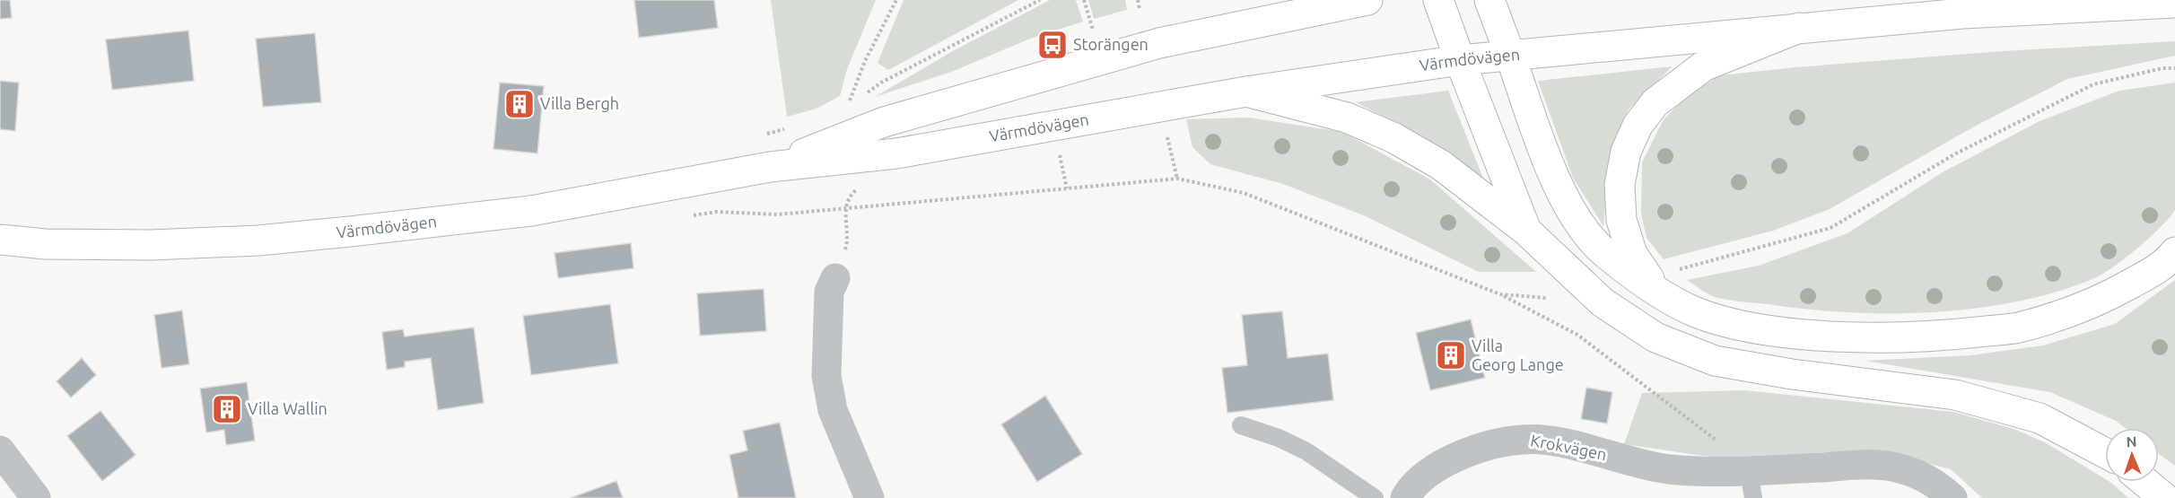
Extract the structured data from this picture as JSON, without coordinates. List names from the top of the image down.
{
  "streets": {
    "main road": ["Värmdövägen"],
    "street": ["Krokvägen"]
  },
  "places": {
    "bus stop": ["Storängen"],
    "building": ["Villa Bergh", "Villa Georg Lange", "Villa Wallin"]
  },
  "north": "top"
}
